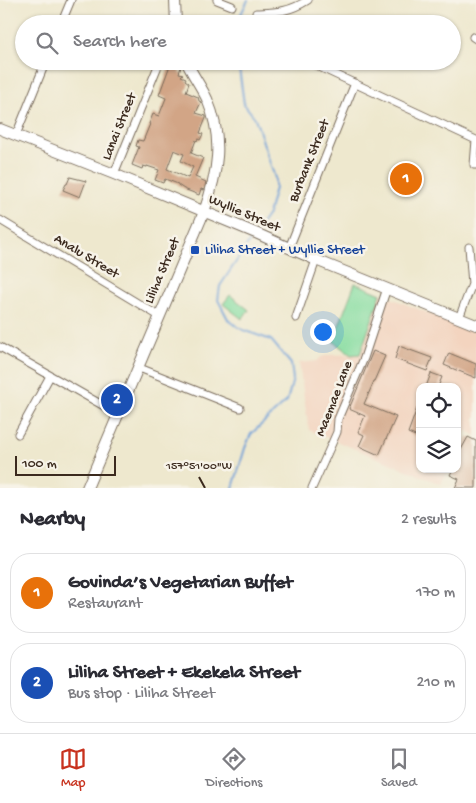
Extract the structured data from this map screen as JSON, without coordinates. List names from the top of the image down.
{
  "streets": {
    "street": [
      "Lanai Street",
      "Burbank Street",
      "Wyllie Street",
      "Analu Street",
      "Liliha Street",
      "Maemae Lane"
    ]
  },
  "crossings": [
    ["Lanai Street", "Wyllie Street"],
    ["Burbank Street", "Wyllie Street"],
    ["Wyllie Street", "Liliha Street"],
    ["Wyllie Street", "Maemae Lane"],
    ["Analu Street", "Liliha Street"]
  ],
  "places": {
    "transit": ["Liliha Street + Wyllie Street"]
  },
  "scale_bar": "100 m",
  "page": {
    "search": "Search here",
    "pins": ["1", "2"],
    "scale": "100 m",
    "heading": ["Nearby", "2 results"],
    "list": [
      {
        "mark": "1",
        "name": "Govinda’s Vegetarian Buffet",
        "note": "Restaurant",
        "value": "170 m"
      },
      {
        "mark": "2",
        "name": "Liliha Street + Ekekela Street",
        "note": "Bus stop · Liliha Street",
        "value": "210 m"
      }
    ],
    "nav": ["Map", "Directions", "Saved"]
  },
  "coordinates": ["157°51'00\"W"]
}
